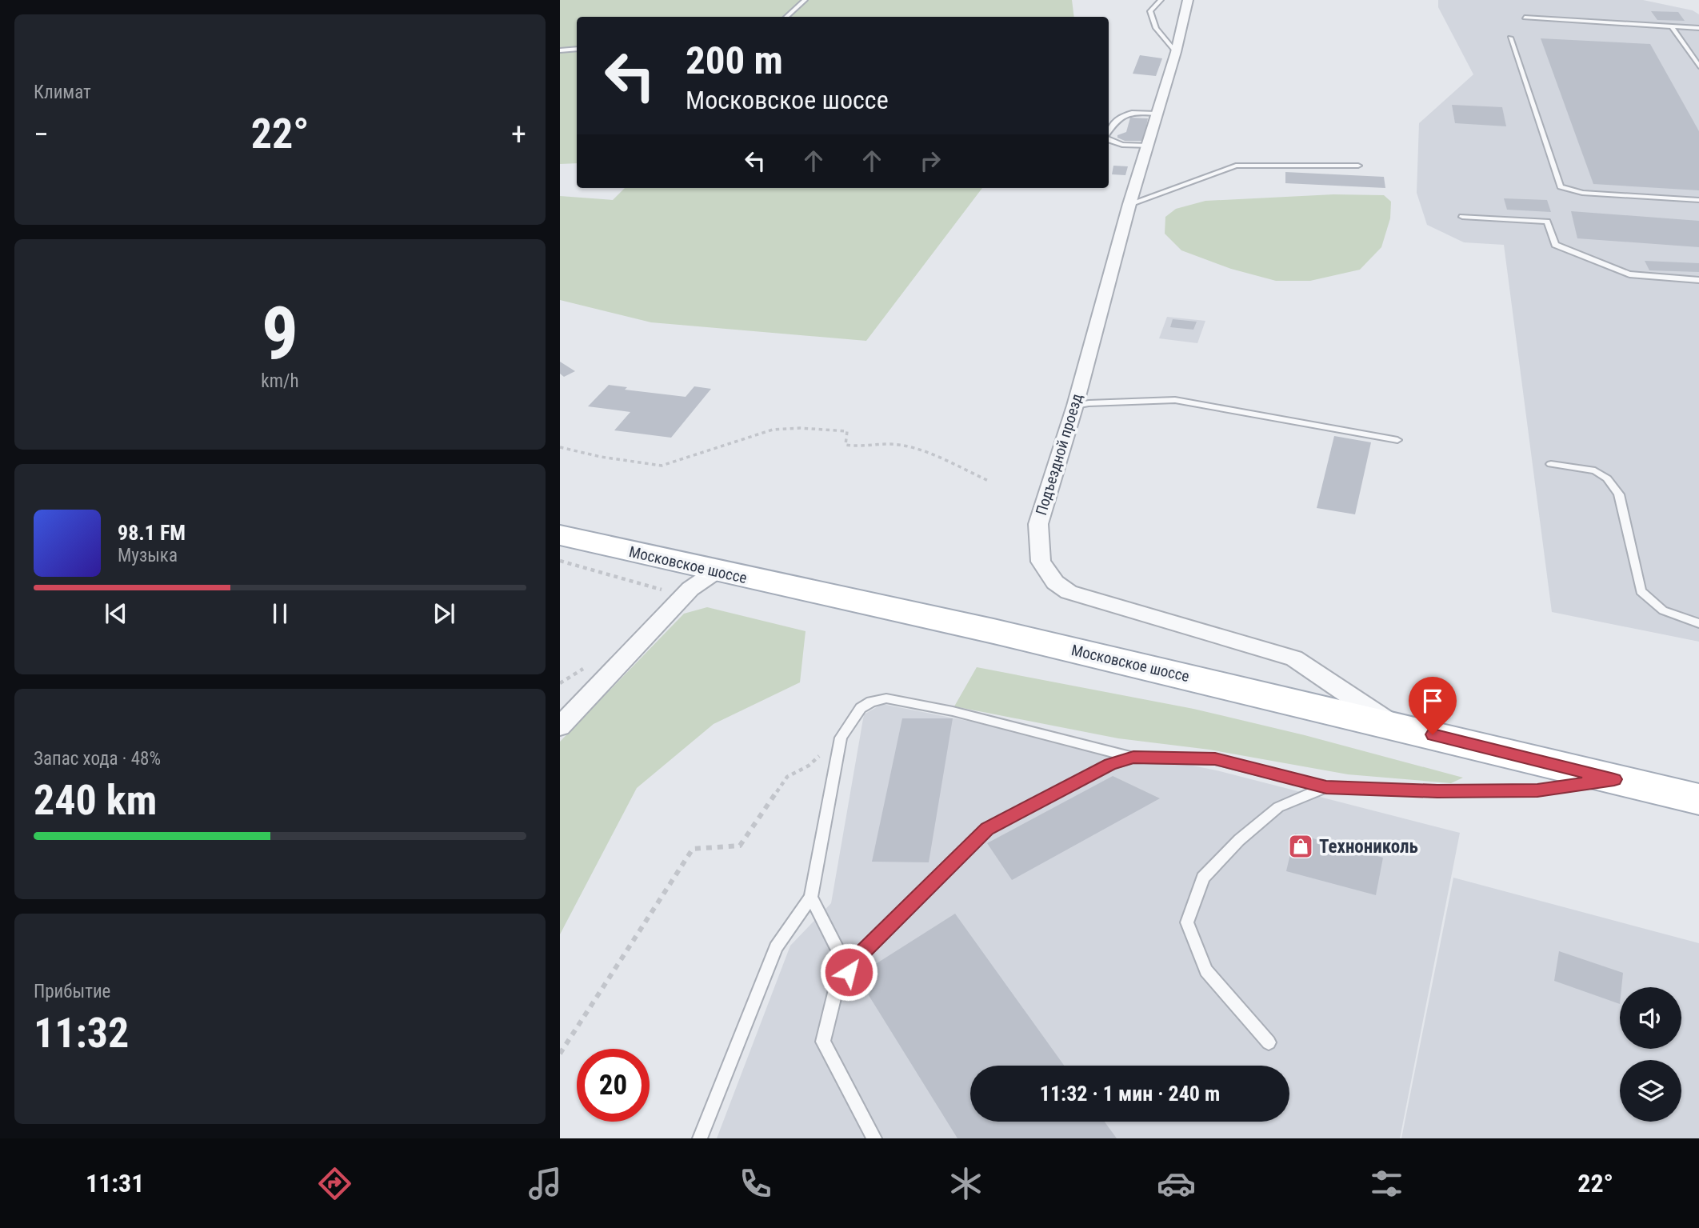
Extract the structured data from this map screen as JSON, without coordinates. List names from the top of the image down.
{
  "streets": {
    "main road": ["Московское шоссе"],
    "street": ["Подъездной проезд"]
  },
  "crossings": [
    ["Подъездной проезд", "Московское шоссе"]
  ],
  "places": {
    "shop": ["Технониколь"]
  },
  "page": {
    "tile": [
      "Климат",
      ["9", "km/h"],
      ["Запас хода · 48%", "240 km"],
      ["Прибытие", "11:32"]
    ],
    "turn": ["200 m", "Московское шоссе"],
    "heat": ["−", "22°", "+"],
    "song": ["98.1 FM", "Музыка"],
    "limit": "20",
    "trip": "11:32 · 1 мин · 240 m",
    "tabs": ["11:31", "22°"]
  }
}
